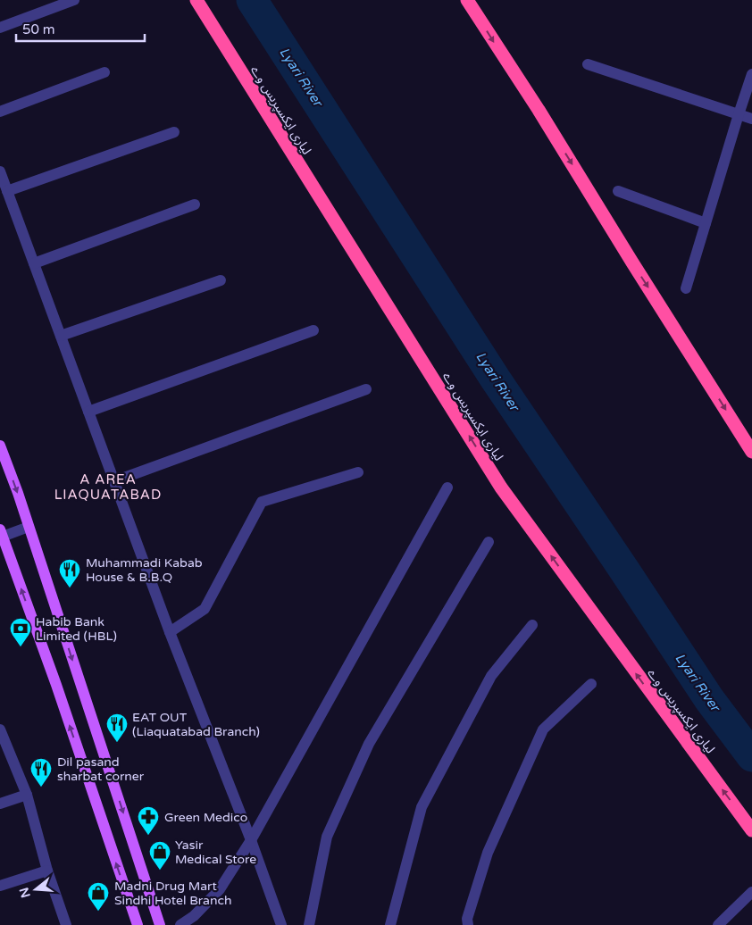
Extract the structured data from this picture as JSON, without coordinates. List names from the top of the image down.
{
  "streets": {
    "highway": ["لیاری ایکسپریس وے"]
  },
  "one_way": ["لیاری ایکسپریس وے"],
  "districts": ["A AREA LIAQUATABAD"],
  "water": ["Lyari River"],
  "places": {
    "restaurant": ["Muhammadi Kabab House & B.B.Q", "EAT OUT (Liaquatabad Branch)", "Dil pasand sharbat corner"],
    "bank": ["Habib Bank Limited (HBL)"],
    "pharmacy": ["Green Medico"],
    "shop": ["Yasir Medical Store", "Madni Drug Mart Sindhi Hotel Branch"]
  },
  "scale_bar": "50 m",
  "north": "left"
}
